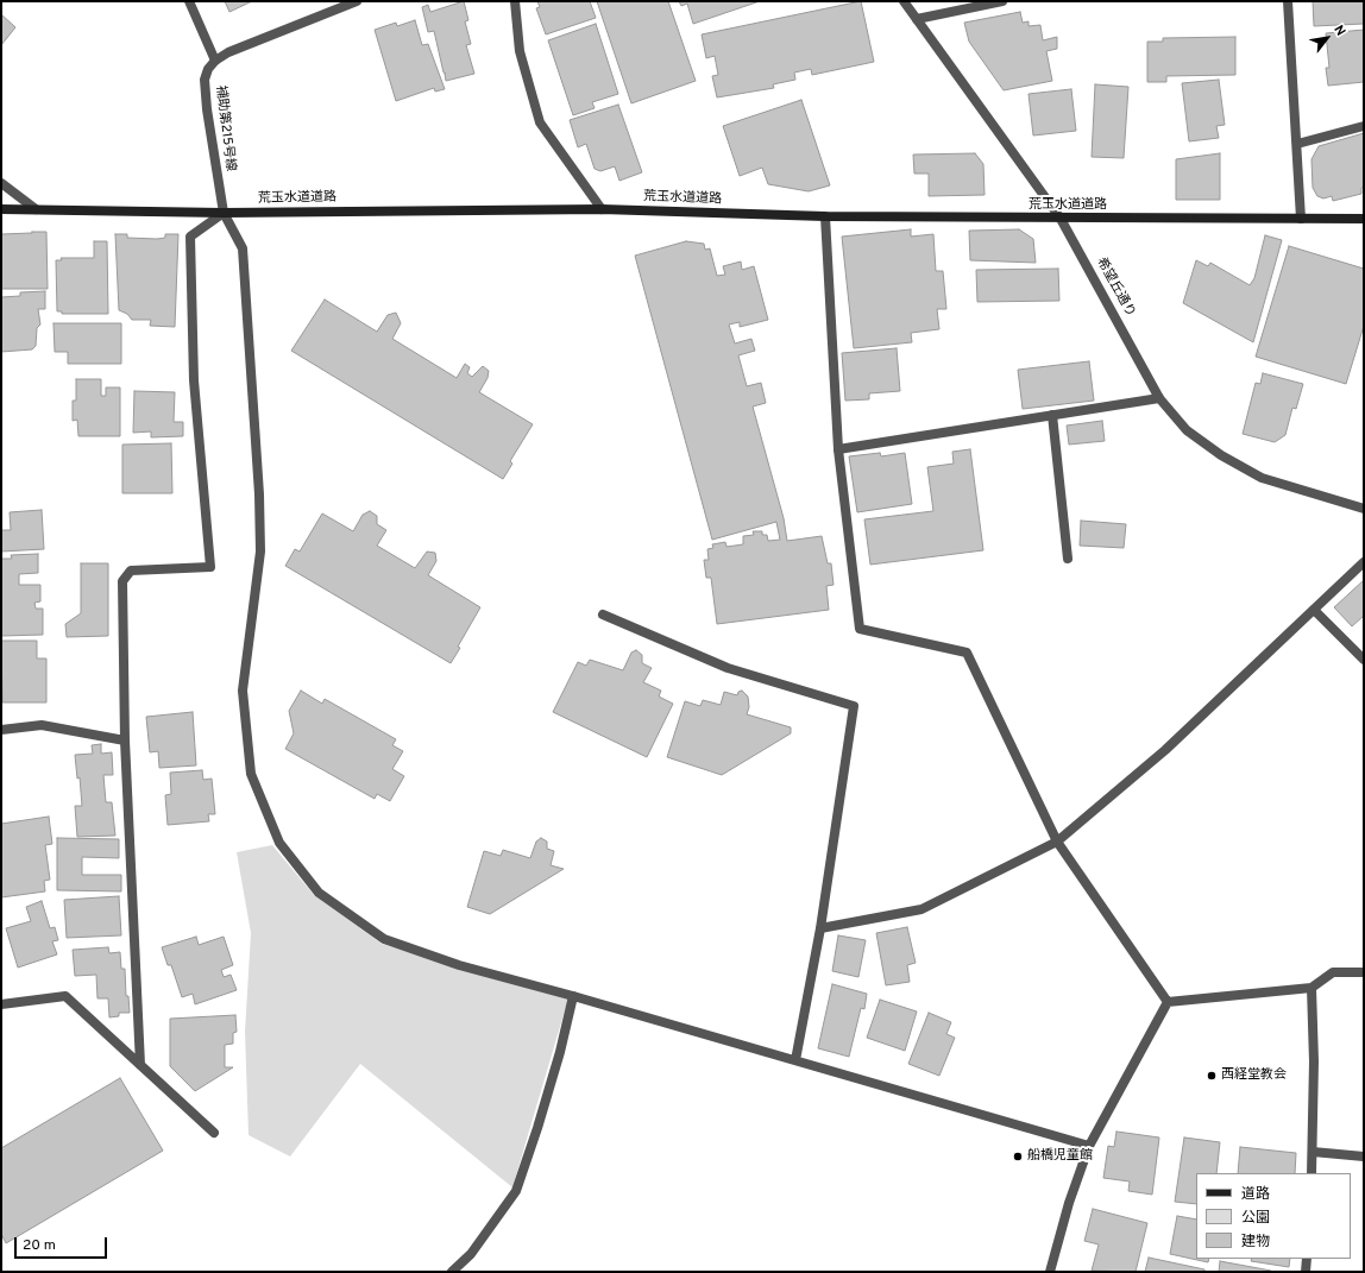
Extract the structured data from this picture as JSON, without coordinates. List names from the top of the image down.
{
  "streets": {
    "main road": ["荒玉水道道路"],
    "street": ["補助第215号線", "希望丘通り"]
  },
  "crossings": [
    ["補助第215号線", "荒玉水道道路"],
    ["荒玉水道道路", "希望丘通り"]
  ],
  "places": ["西経堂教会", "船橋児童館"],
  "legend": ["道路", "公園", "建物"],
  "scale_bar": "20 m",
  "north": "top right"
}
